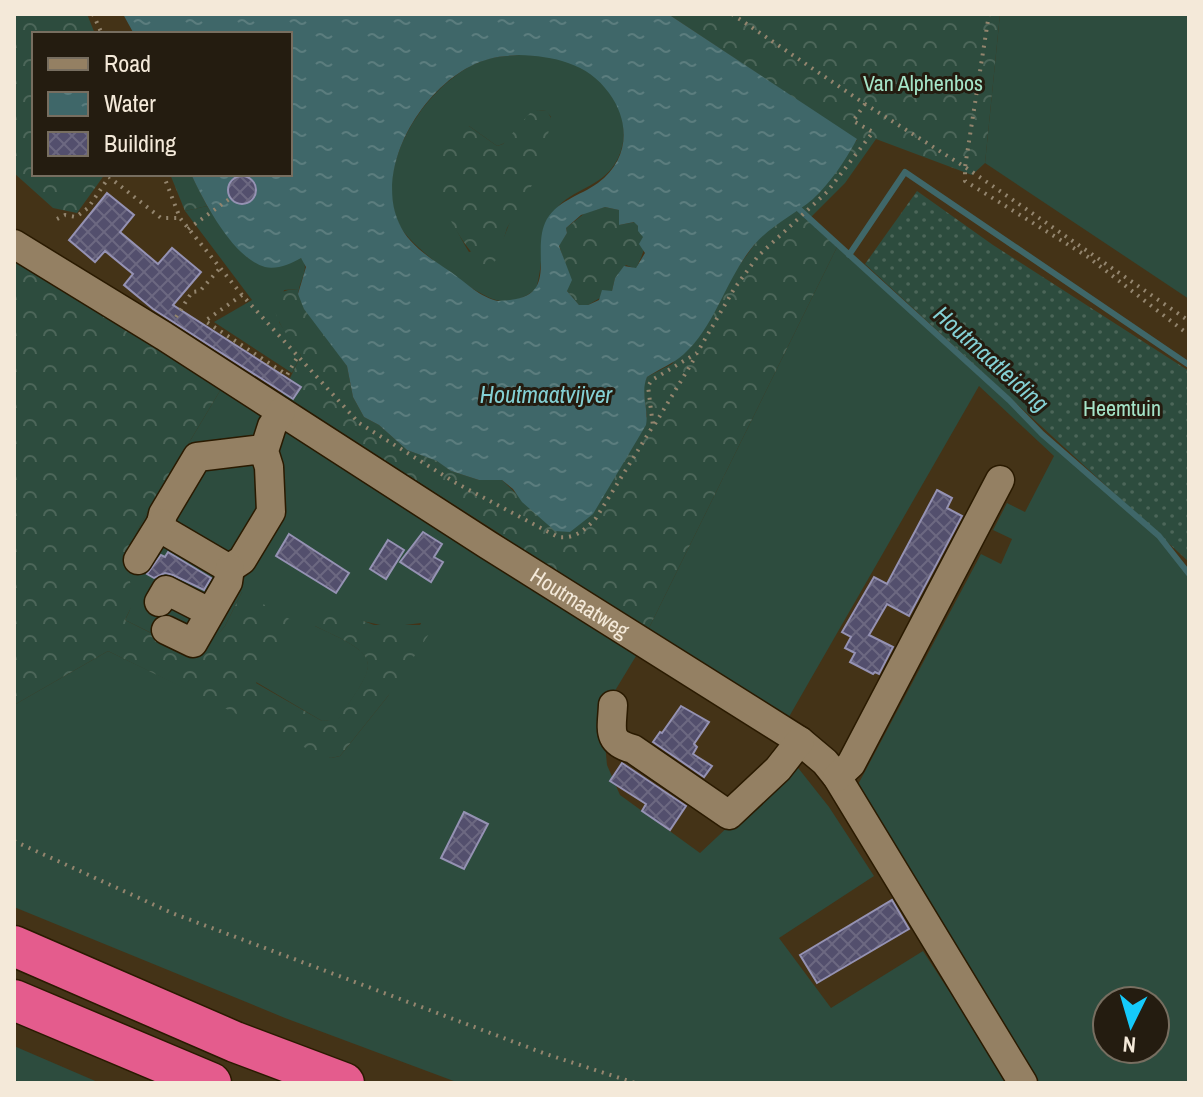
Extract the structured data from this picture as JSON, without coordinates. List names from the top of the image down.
{
  "streets": {
    "street": ["Houtmaatweg"]
  },
  "water": ["Houtmaatleiding", "Houtmaatvijver"],
  "parks": ["Van Alphenbos", "Heemtuin"],
  "legend": ["Road", "Water", "Building"],
  "north": "bottom"
}
